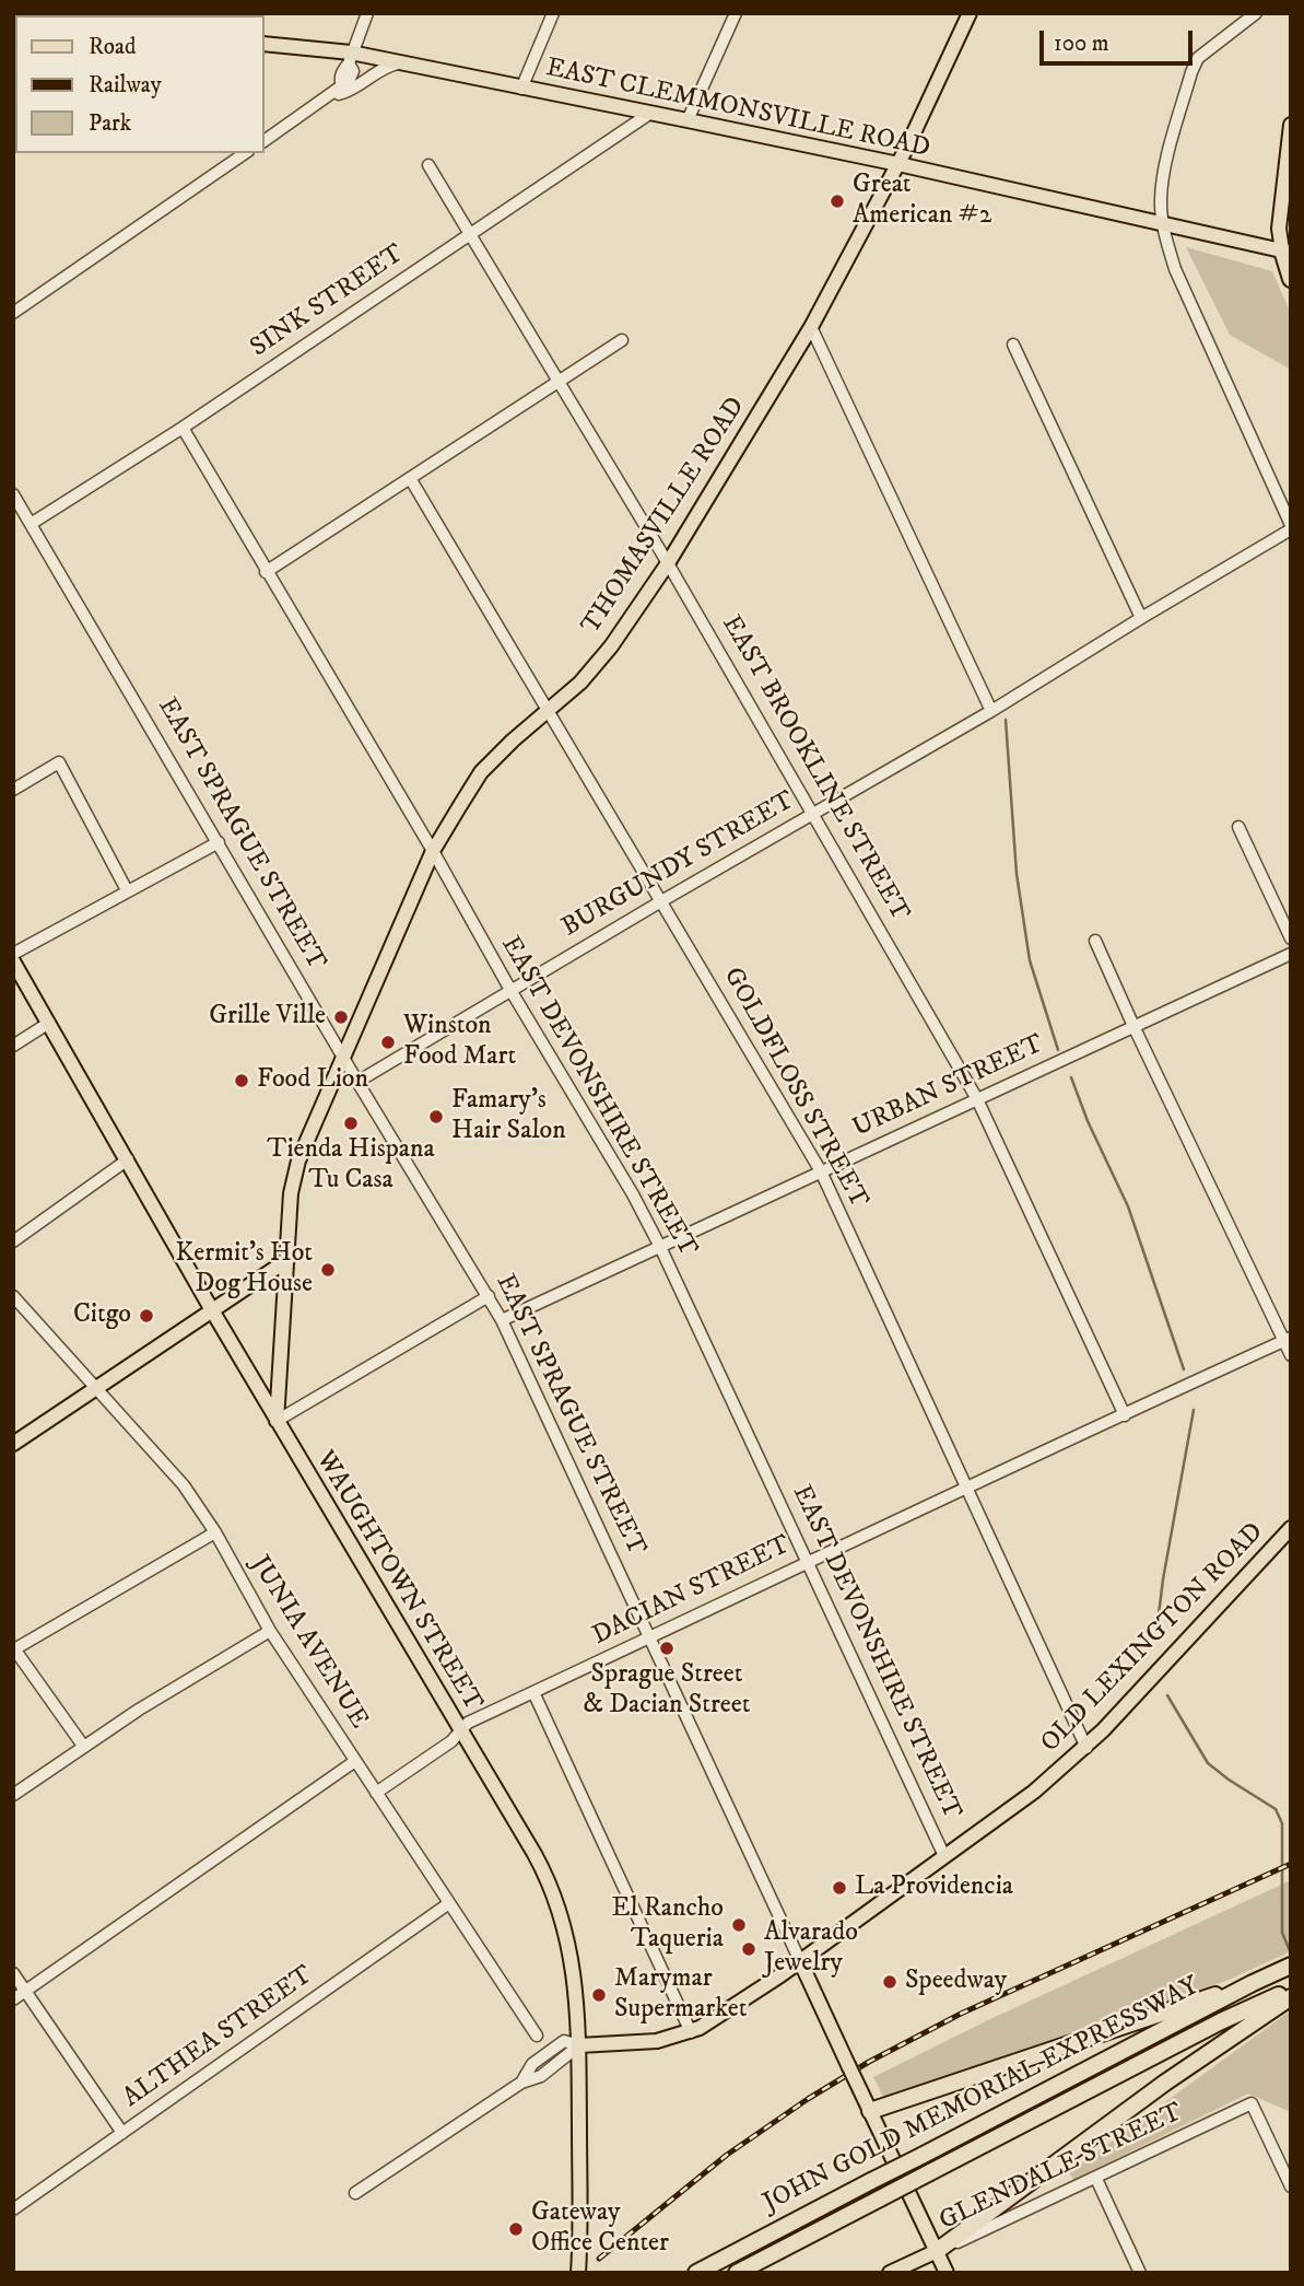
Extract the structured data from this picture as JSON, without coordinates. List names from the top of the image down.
{
  "streets": {
    "highway": ["JOHN GOLD MEMORIAL EXPRESSWAY"],
    "main road": [
      "EAST CLEMMONSVILLE ROAD",
      "THOMASVILLE ROAD",
      "EAST SPRAGUE STREET",
      "WAUGHTOWN STREET",
      "OLD LEXINGTON ROAD",
      "GLENDALE STREET"
    ],
    "street": [
      "SINK STREET",
      "EAST BROOKLINE STREET",
      "BURGUNDY STREET",
      "URBAN STREET",
      "GOLDFLOSS STREET",
      "EAST DEVONSHIRE STREET",
      "DACIAN STREET",
      "JUNIA AVENUE",
      "ALTHEA STREET"
    ]
  },
  "crossings": [
    ["EAST CLEMMONSVILLE ROAD", "SINK STREET"],
    ["EAST CLEMMONSVILLE ROAD", "THOMASVILLE ROAD"],
    ["SINK STREET", "EAST BROOKLINE STREET"],
    ["SINK STREET", "EAST SPRAGUE STREET"],
    ["SINK STREET", "EAST DEVONSHIRE STREET"],
    ["THOMASVILLE ROAD", "EAST BROOKLINE STREET"],
    ["THOMASVILLE ROAD", "EAST SPRAGUE STREET"],
    ["THOMASVILLE ROAD", "GOLDFLOSS STREET"],
    ["THOMASVILLE ROAD", "EAST DEVONSHIRE STREET"],
    ["THOMASVILLE ROAD", "WAUGHTOWN STREET"],
    ["EAST BROOKLINE STREET", "BURGUNDY STREET"],
    ["EAST BROOKLINE STREET", "URBAN STREET"],
    ["EAST BROOKLINE STREET", "DACIAN STREET"],
    ["EAST SPRAGUE STREET", "BURGUNDY STREET"],
    ["EAST SPRAGUE STREET", "URBAN STREET"],
    ["EAST SPRAGUE STREET", "DACIAN STREET"],
    ["EAST SPRAGUE STREET", "OLD LEXINGTON ROAD"],
    ["EAST SPRAGUE STREET", "GLENDALE STREET"],
    ["BURGUNDY STREET", "GOLDFLOSS STREET"],
    ["BURGUNDY STREET", "EAST DEVONSHIRE STREET"],
    ["URBAN STREET", "GOLDFLOSS STREET"],
    ["URBAN STREET", "EAST DEVONSHIRE STREET"],
    ["GOLDFLOSS STREET", "DACIAN STREET"],
    ["GOLDFLOSS STREET", "OLD LEXINGTON ROAD"],
    ["EAST DEVONSHIRE STREET", "DACIAN STREET"],
    ["EAST DEVONSHIRE STREET", "OLD LEXINGTON ROAD"],
    ["WAUGHTOWN STREET", "DACIAN STREET"],
    ["WAUGHTOWN STREET", "OLD LEXINGTON ROAD"],
    ["DACIAN STREET", "JUNIA AVENUE"],
    ["JUNIA AVENUE", "ALTHEA STREET"]
  ],
  "places": [
    "Great American #2",
    "Grille Ville",
    "Winston Food Mart",
    "Food Lion",
    "Famary's Hair Salon",
    "Tienda Hispana Tu Casa",
    "Kermit's Hot Dog House",
    "Citgo",
    "Sprague Street & Dacian Street",
    "La Providencia",
    "El Rancho Taqueria",
    "Alvarado Jewelry",
    "Speedway",
    "Marymar Supermarket",
    "Gateway Office Center"
  ],
  "legend": ["Road", "Railway", "Park"],
  "scale_bar": "100 m"
}
